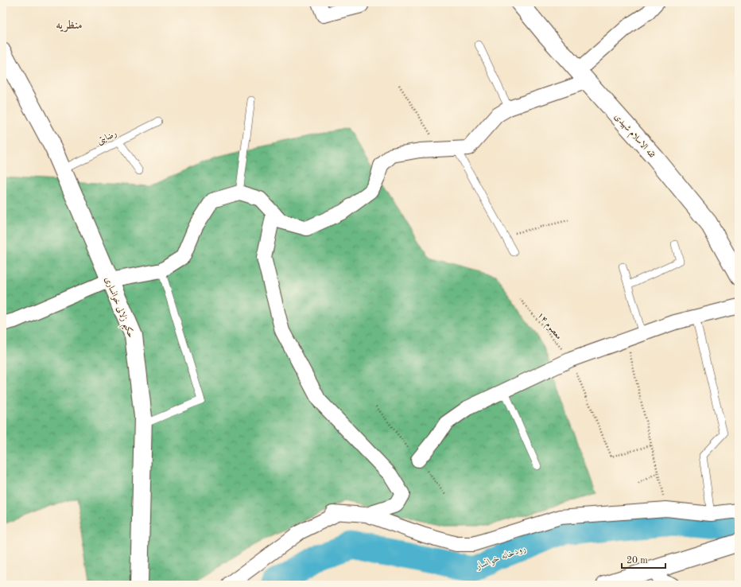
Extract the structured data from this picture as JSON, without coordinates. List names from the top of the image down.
{
  "streets": {
    "street": ["ثقه الاسلام شهیدی", "حکیم زلالی خوانساری"],
    "lane": ["رضایتی"],
    "path": ["۱۴ معصوم"]
  },
  "crossings": [
    ["رضایتی", "حکیم زلالی خوانساری"]
  ],
  "districts": ["منظریه"],
  "water": ["رودخانه خوانسار"],
  "scale_bar": "20 m"
}
